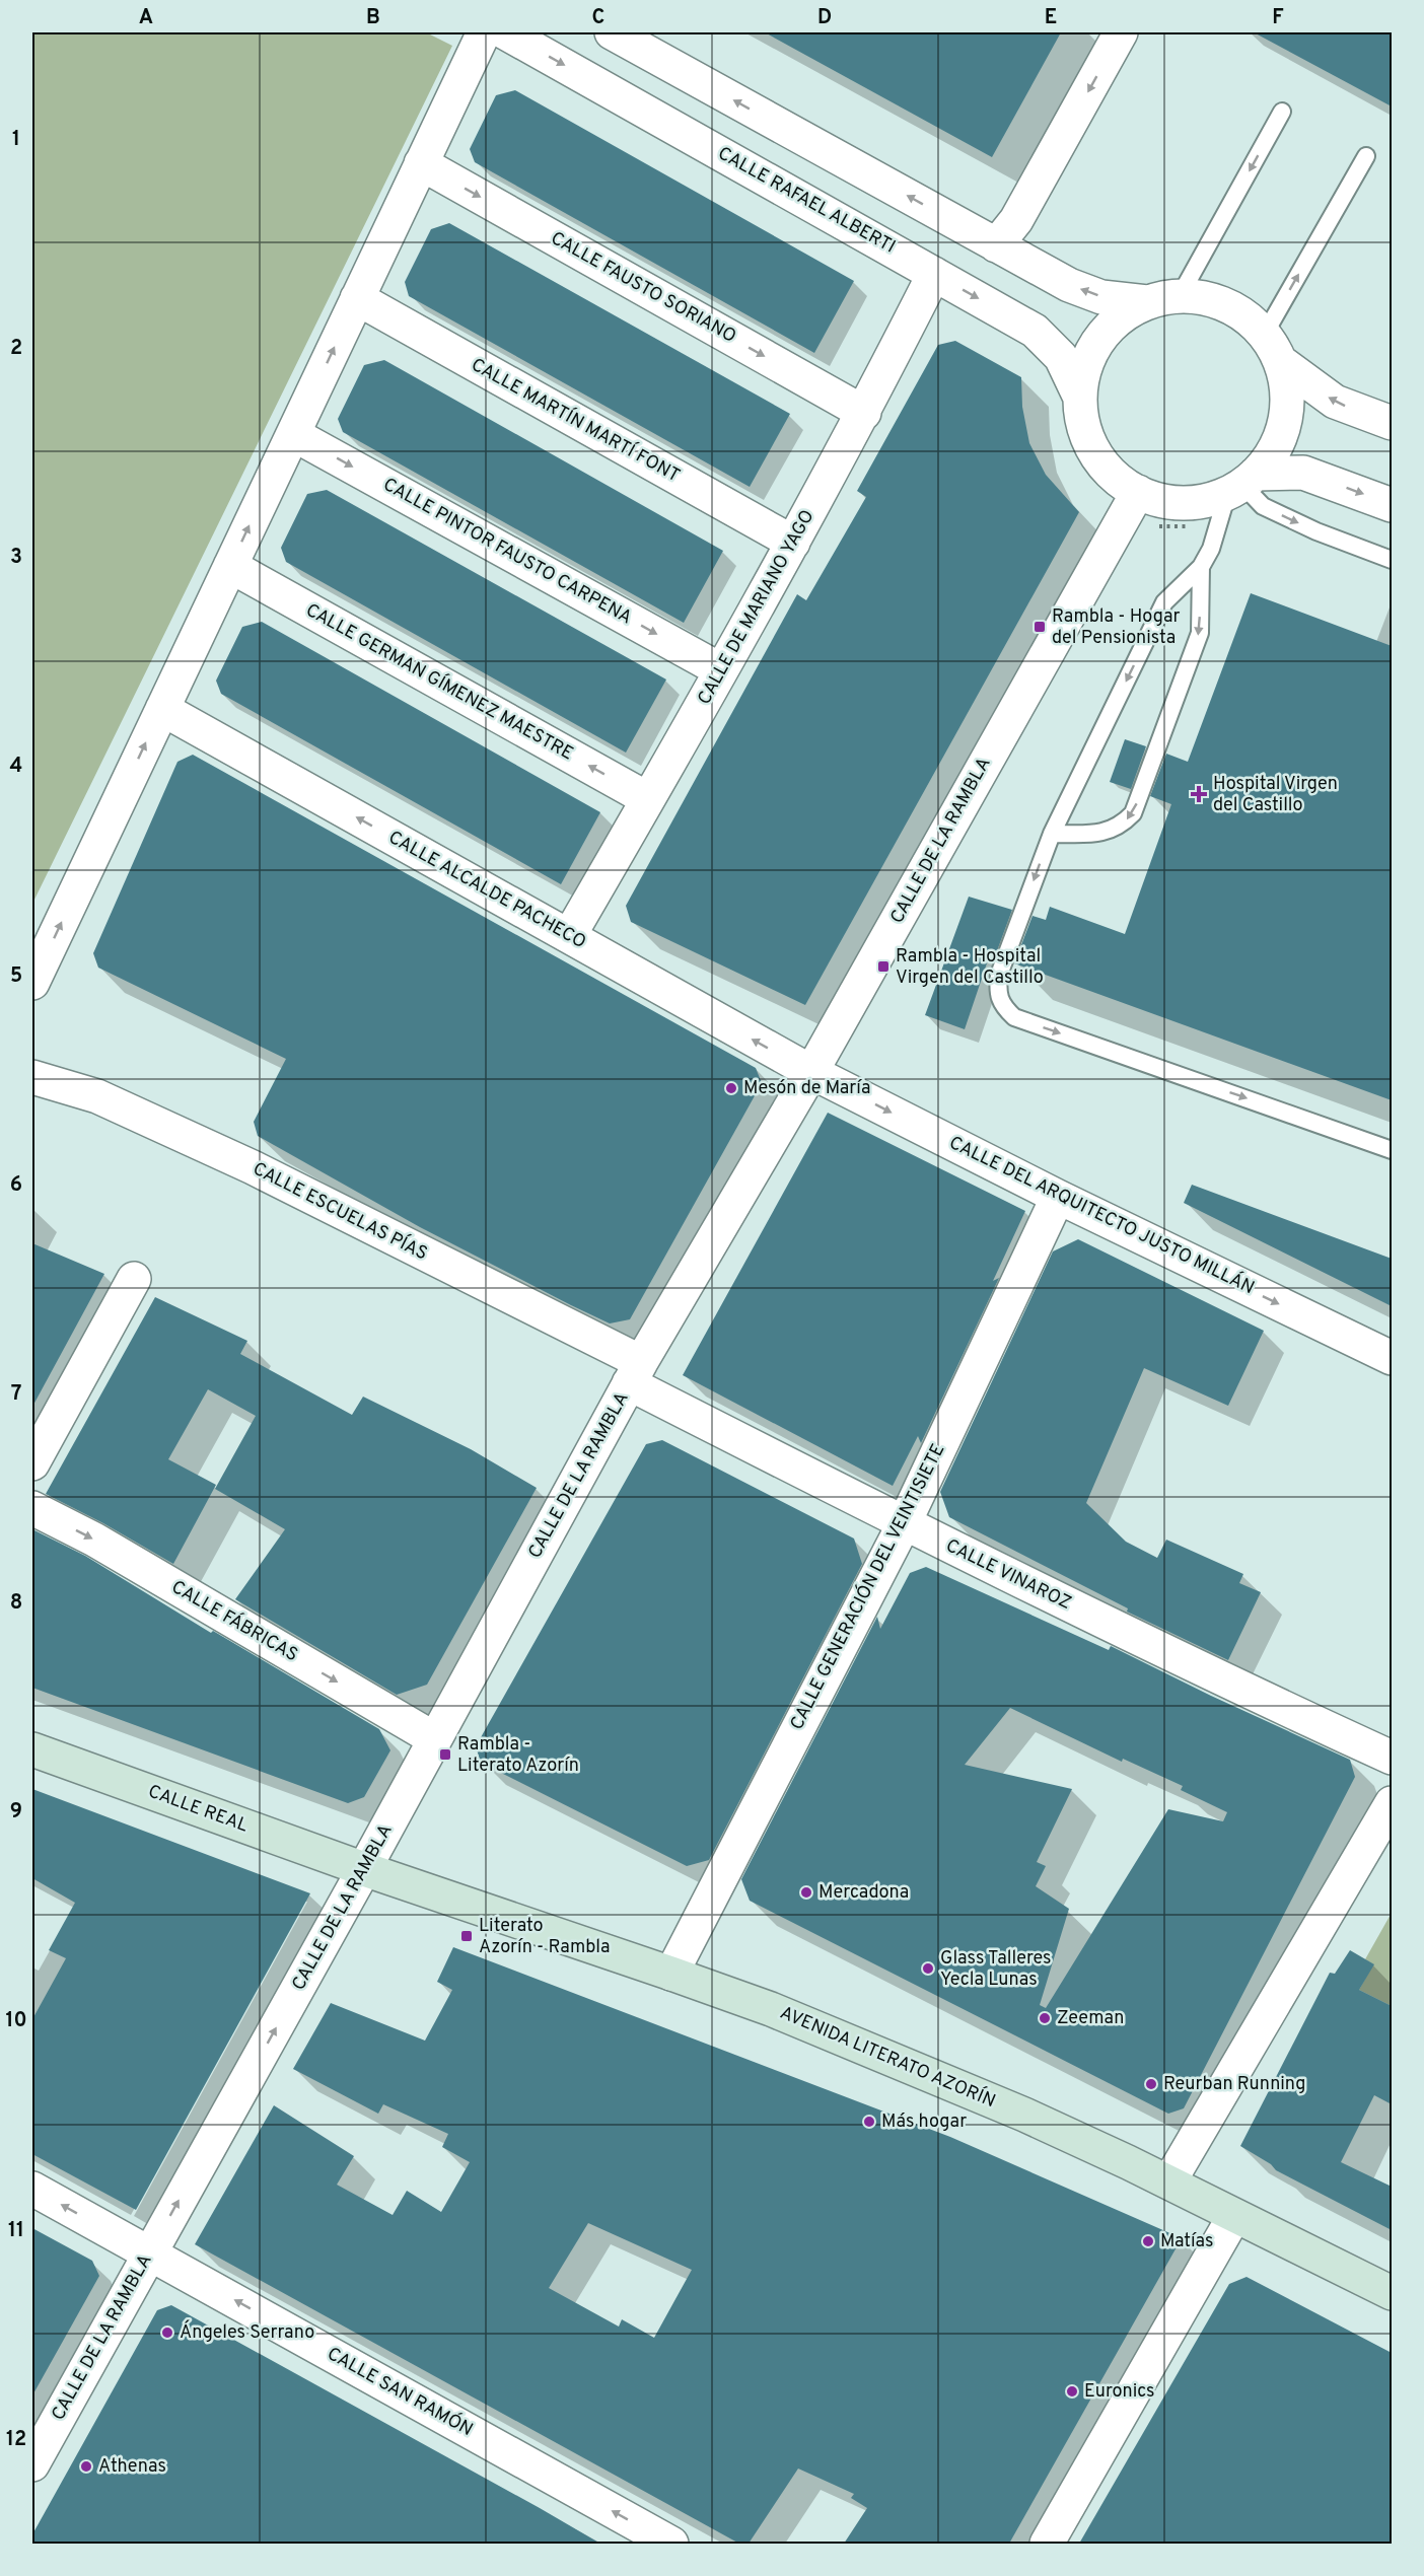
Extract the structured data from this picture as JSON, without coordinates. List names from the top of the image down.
{
  "streets": {
    "main road": ["CALLE REAL", "AVENIDA LITERATO AZORÍN"],
    "street": [
      "CALLE RAFAEL ALBERTI",
      "CALLE FAUSTO SORIANO",
      "CALLE MARTÍN MARTÍ FONT",
      "CALLE PINTOR FAUSTO CARPENA",
      "CALLE DE MARIANO YAGO",
      "CALLE GERMAN GÍMENEZ MAESTRE",
      "CALLE DE LA RAMBLA",
      "CALLE ALCALDE PACHECO",
      "CALLE ESCUELAS PÍAS",
      "CALLE DEL ARQUITECTO JUSTO MILLÁN",
      "CALLE VINAROZ",
      "CALLE GENERACIÓN DEL VEINTISIETE",
      "CALLE FÁBRICAS",
      "CALLE SAN RAMÓN"
    ]
  },
  "crossings": [
    ["CALLE RAFAEL ALBERTI", "CALLE DE MARIANO YAGO"],
    ["CALLE RAFAEL ALBERTI", "CALLE DE LA RAMBLA"],
    ["CALLE FAUSTO SORIANO", "CALLE DE MARIANO YAGO"],
    ["CALLE MARTÍN MARTÍ FONT", "CALLE DE MARIANO YAGO"],
    ["CALLE PINTOR FAUSTO CARPENA", "CALLE DE MARIANO YAGO"],
    ["CALLE DE MARIANO YAGO", "CALLE GERMAN GÍMENEZ MAESTRE"],
    ["CALLE DE MARIANO YAGO", "CALLE ALCALDE PACHECO"],
    ["CALLE DE LA RAMBLA", "CALLE ALCALDE PACHECO"],
    ["CALLE DE LA RAMBLA", "CALLE ESCUELAS PÍAS"],
    ["CALLE DE LA RAMBLA", "CALLE DEL ARQUITECTO JUSTO MILLÁN"],
    ["CALLE DE LA RAMBLA", "CALLE VINAROZ"],
    ["CALLE DE LA RAMBLA", "CALLE FÁBRICAS"],
    ["CALLE DE LA RAMBLA", "CALLE REAL"],
    ["CALLE DE LA RAMBLA", "AVENIDA LITERATO AZORÍN"],
    ["CALLE DE LA RAMBLA", "CALLE SAN RAMÓN"],
    ["CALLE ALCALDE PACHECO", "CALLE DEL ARQUITECTO JUSTO MILLÁN"],
    ["CALLE ESCUELAS PÍAS", "CALLE VINAROZ"],
    ["CALLE DEL ARQUITECTO JUSTO MILLÁN", "CALLE GENERACIÓN DEL VEINTISIETE"],
    ["CALLE VINAROZ", "CALLE GENERACIÓN DEL VEINTISIETE"],
    ["CALLE GENERACIÓN DEL VEINTISIETE", "AVENIDA LITERATO AZORÍN"],
    ["CALLE REAL", "AVENIDA LITERATO AZORÍN"]
  ],
  "one_way": [
    "CALLE PINTOR FAUSTO CARPENA",
    "CALLE GERMAN GÍMENEZ MAESTRE",
    "CALLE ALCALDE PACHECO",
    "CALLE DEL ARQUITECTO JUSTO MILLÁN",
    "CALLE FÁBRICAS",
    "CALLE SAN RAMÓN"
  ],
  "places": {
    "transit": [
      "Rambla - Hogar del Pensionista",
      "Rambla - Hospital Virgen del Castillo",
      "Rambla - Literato Azorín",
      "Literato Azorín - Rambla"
    ],
    "health": ["Hospital Virgen del Castillo"],
    "other": [
      "Mesón de María",
      "Mercadona",
      "Glass Talleres Yecla Lunas",
      "Zeeman",
      "Reurban Running",
      "Más hogar",
      "Matías",
      "Ángeles Serrano",
      "Euronics",
      "Athenas"
    ]
  },
  "grid": {
    "columns": [
      "A",
      "B",
      "C",
      "D",
      "E",
      "F"
    ],
    "rows": [
      "1",
      "2",
      "3",
      "4",
      "5",
      "6",
      "7",
      "8",
      "9",
      "10",
      "11",
      "12"
    ]
  }
}
